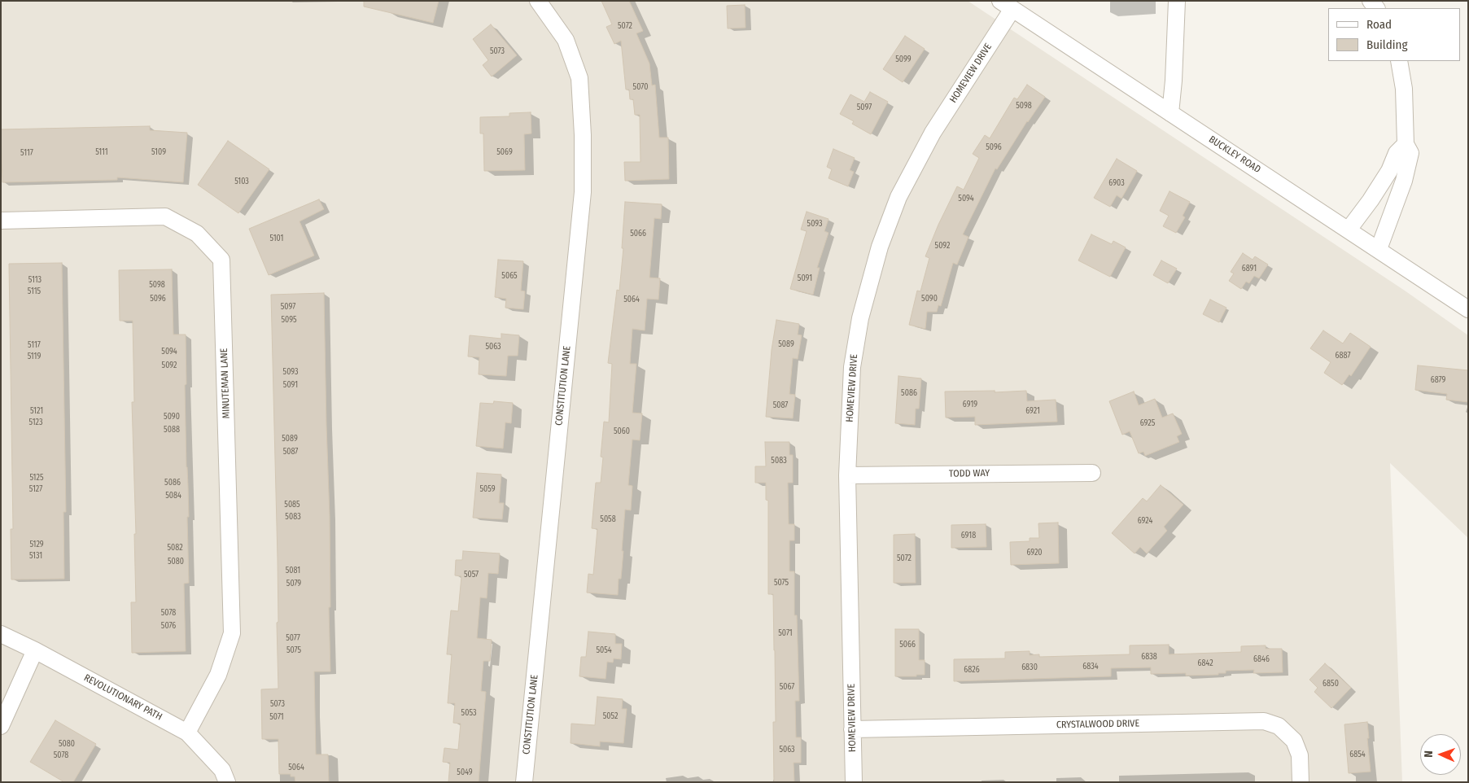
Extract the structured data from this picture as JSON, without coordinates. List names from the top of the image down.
{
  "streets": {
    "street": [
      "HOMEVIEW DRIVE",
      "BUCKLEY ROAD",
      "MINUTEMAN LANE",
      "CONSTITUTION LANE",
      "TODD WAY",
      "REVOLUTIONARY PATH",
      "CRYSTALWOOD DRIVE"
    ]
  },
  "crossings": [
    ["HOMEVIEW DRIVE", "BUCKLEY ROAD"],
    ["HOMEVIEW DRIVE", "TODD WAY"],
    ["HOMEVIEW DRIVE", "CRYSTALWOOD DRIVE"],
    ["MINUTEMAN LANE", "REVOLUTIONARY PATH"]
  ],
  "house_numbers": [
    "5072",
    "5073",
    "5099",
    "5070",
    "5098",
    "5097",
    "5096",
    "5111",
    "5109",
    "5069",
    "5117",
    "5103",
    "6903",
    "5094",
    "5093",
    "5066",
    "5101",
    "5092",
    "6891",
    "5065",
    "5091",
    "5113",
    "5098",
    "5115",
    "5096",
    "5090",
    "5064",
    "5097",
    "5095",
    "5089",
    "5117",
    "5063",
    "5094",
    "6887",
    "5119",
    "5092",
    "5093",
    "6879",
    "5091",
    "5086",
    "6919",
    "5087",
    "5121",
    "6921",
    "5090",
    "5123",
    "6925",
    "5088",
    "5060",
    "5089",
    "5087",
    "5083",
    "5125",
    "5086",
    "5127",
    "5059",
    "5084",
    "5085",
    "5083",
    "5058",
    "6924",
    "6918",
    "5129",
    "5082",
    "6920",
    "5131",
    "5072",
    "5080",
    "5081",
    "5057",
    "5075",
    "5079",
    "5078",
    "5076",
    "5071",
    "5077",
    "5066",
    "5075",
    "5054",
    "6838",
    "6846",
    "6842",
    "6834",
    "6830",
    "6826",
    "6850",
    "5067",
    "5073",
    "5053",
    "5052",
    "5071",
    "5080",
    "5063",
    "6854",
    "5078",
    "5064",
    "5049"
  ],
  "legend": ["Road", "Building"],
  "north": "left"
}
